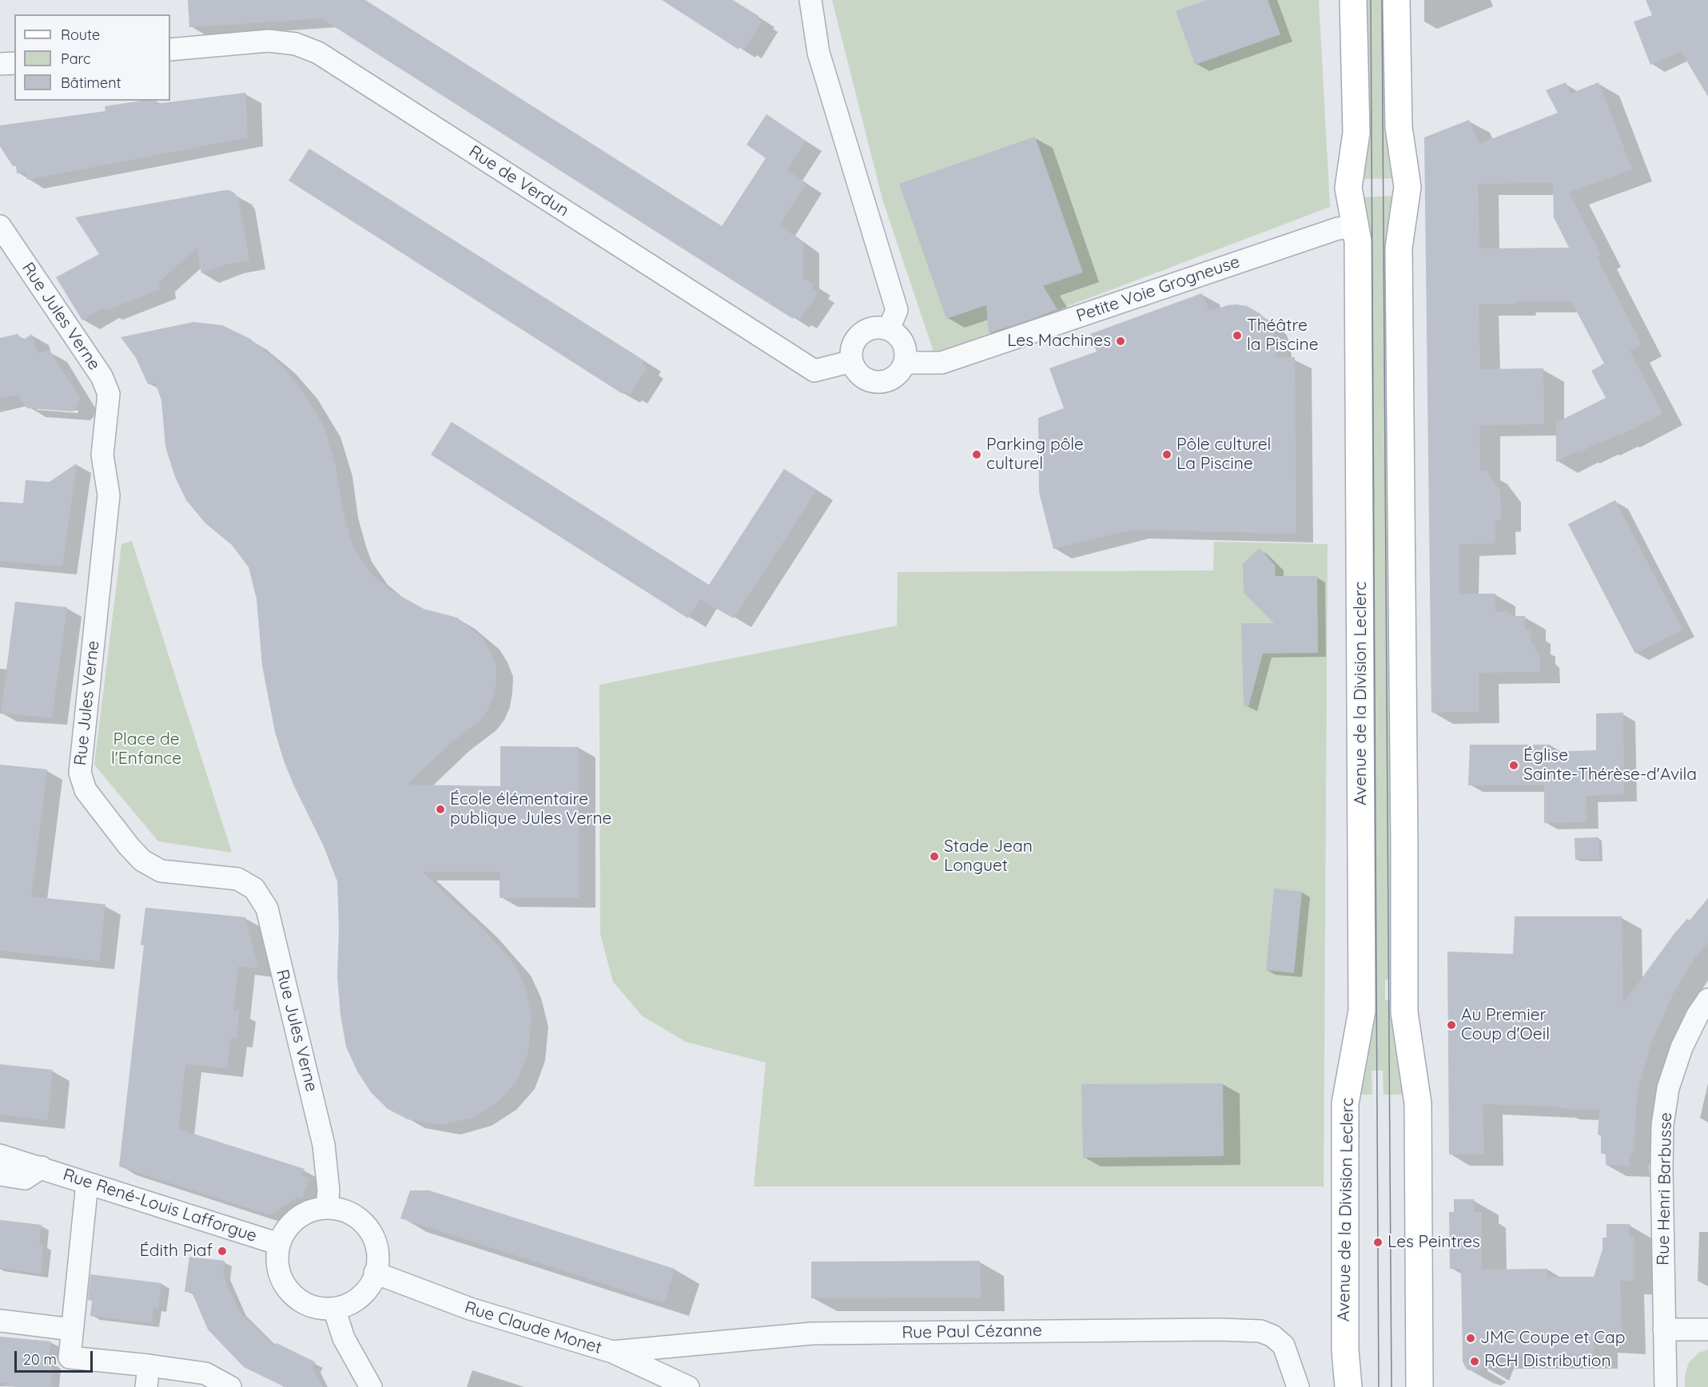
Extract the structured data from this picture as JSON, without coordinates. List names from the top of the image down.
{
  "streets": {
    "main road": ["Avenue de la Division Leclerc"],
    "street": [
      "Rue de Verdun",
      "Petite Voie Grogneuse",
      "Rue Jules Verne",
      "Rue Henri Barbusse",
      "Rue René-Louis Lafforgue",
      "Rue Claude Monet",
      "Rue Paul Cézanne"
    ]
  },
  "crossings": [
    ["Rue de Verdun", "Petite Voie Grogneuse"],
    ["Petite Voie Grogneuse", "Avenue de la Division Leclerc"],
    ["Rue Jules Verne", "Rue René-Louis Lafforgue"],
    ["Rue Jules Verne", "Rue Claude Monet"],
    ["Rue René-Louis Lafforgue", "Rue Claude Monet"],
    ["Rue Claude Monet", "Rue Paul Cézanne"]
  ],
  "parks": ["Place de l'Enfance"],
  "places": [
    "Théâtre la Piscine",
    "Les Machines",
    "Parking pôle culturel",
    "Pôle culturel La Piscine",
    "Église Sainte-Thérèse-d'Avila",
    "École élémentaire publique Jules Verne",
    "Stade Jean Longuet",
    "Au Premier Coup d'Oeil",
    "Les Peintres",
    "Édith Piaf",
    "JMC Coupe et Cap",
    "RCH Distribution"
  ],
  "legend": ["Route", "Parc", "Bâtiment"],
  "scale_bar": "20 m"
}
